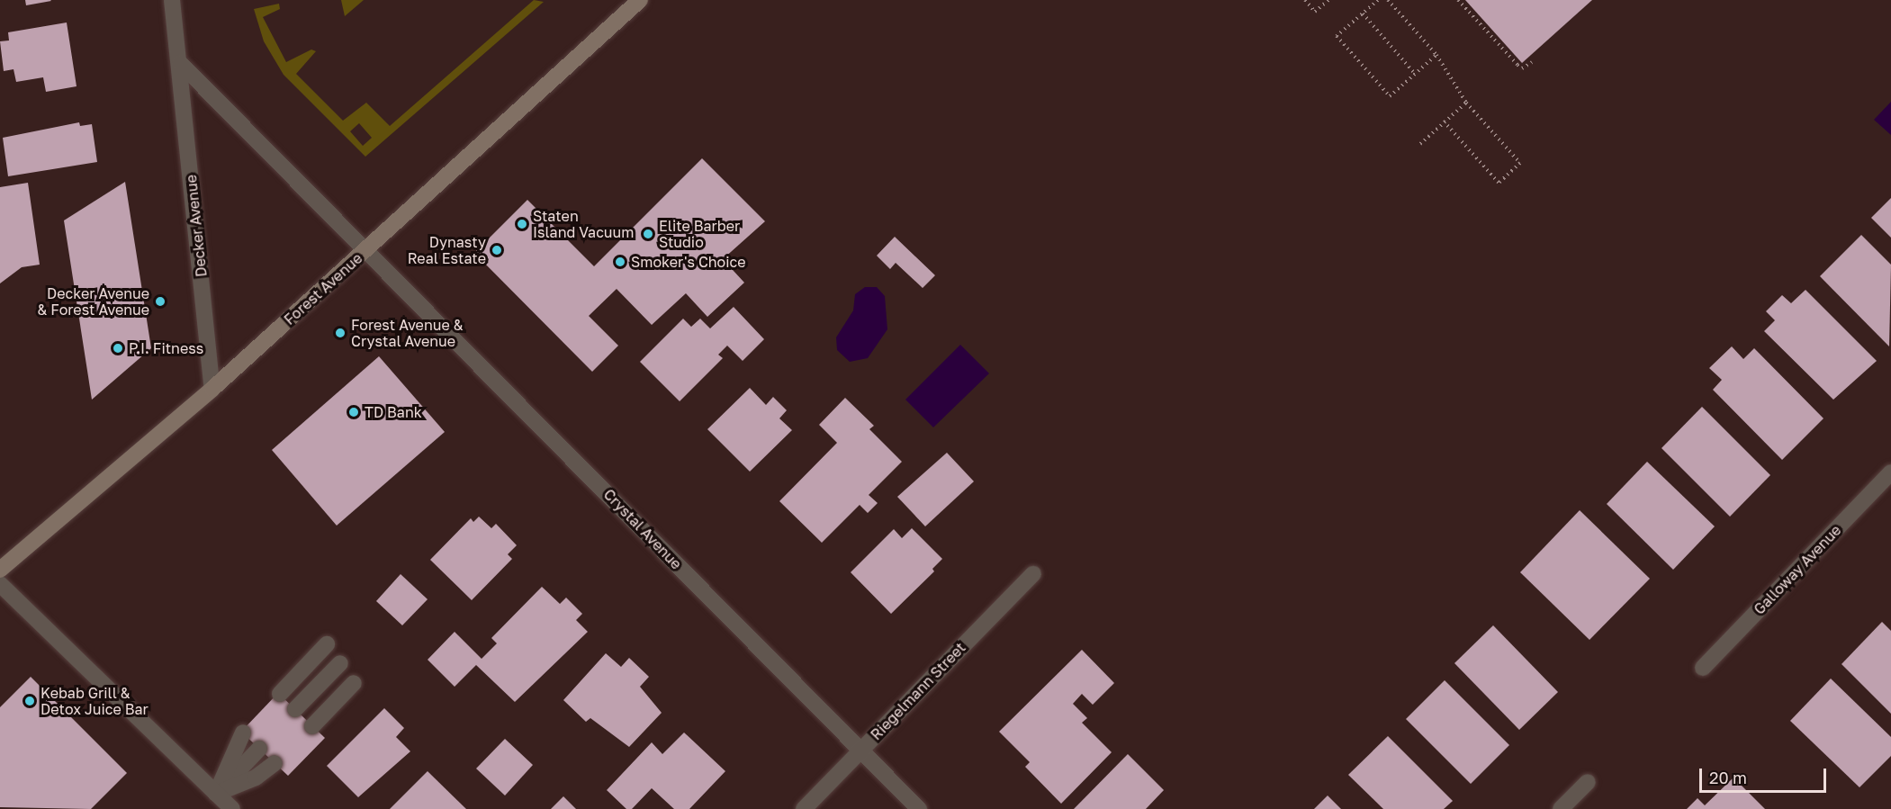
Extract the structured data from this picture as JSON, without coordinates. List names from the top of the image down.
{
  "streets": {
    "main road": ["Forest Avenue"],
    "street": [
      "Decker Avenue",
      "Crystal Avenue",
      "Galloway Avenue",
      "Riegelmann Street"
    ]
  },
  "crossings": [
    ["Decker Avenue", "Forest Avenue"],
    ["Forest Avenue", "Crystal Avenue"],
    ["Crystal Avenue", "Riegelmann Street"]
  ],
  "places": [
    "Staten Island Vacuum",
    "Elite Barber Studio",
    "Dynasty Real Estate",
    "Smoker's Choice",
    "Decker Avenue & Forest Avenue",
    "Forest Avenue & Crystal Avenue",
    "P.I. Fitness",
    "TD Bank",
    "Kebab Grill & Detox Juice Bar"
  ],
  "scale_bar": "20 m"
}
